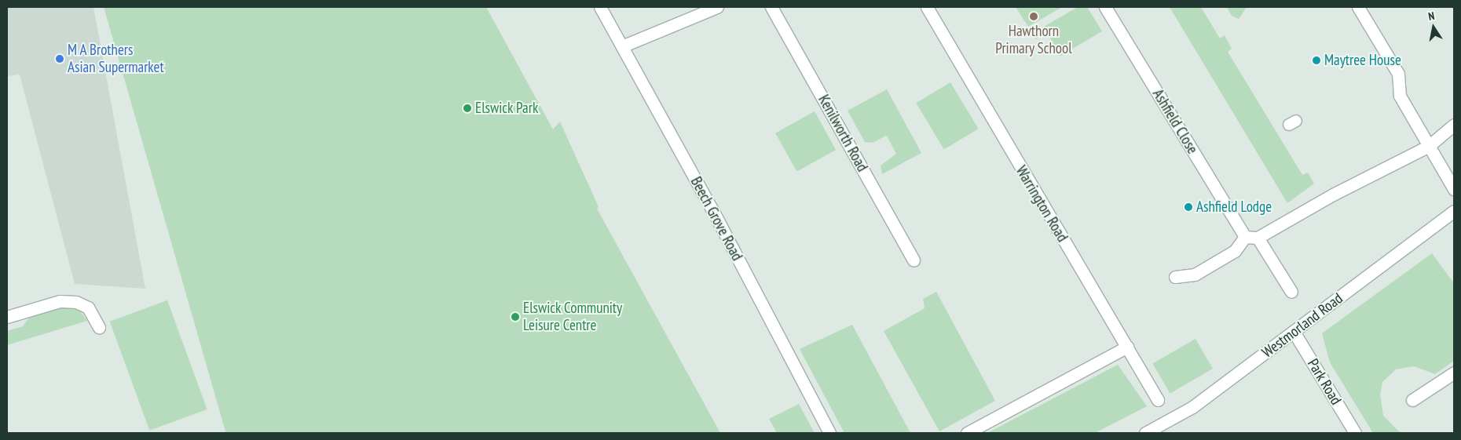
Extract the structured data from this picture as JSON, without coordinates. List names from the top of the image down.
{
  "streets": {
    "street": [
      "Ashfield Close",
      "Kenilworth Road",
      "Warrington Road",
      "Beech Grove Road",
      "Westmorland Road",
      "Park Road"
    ]
  },
  "crossings": [
    ["Westmorland Road", "Park Road"]
  ],
  "places": [
    "Hawthorn Primary School",
    "M A Brothers Asian Supermarket",
    "Maytree House",
    "Elswick Park",
    "Ashfield Lodge",
    "Elswick Community Leisure Centre"
  ],
  "north": "top"
}
